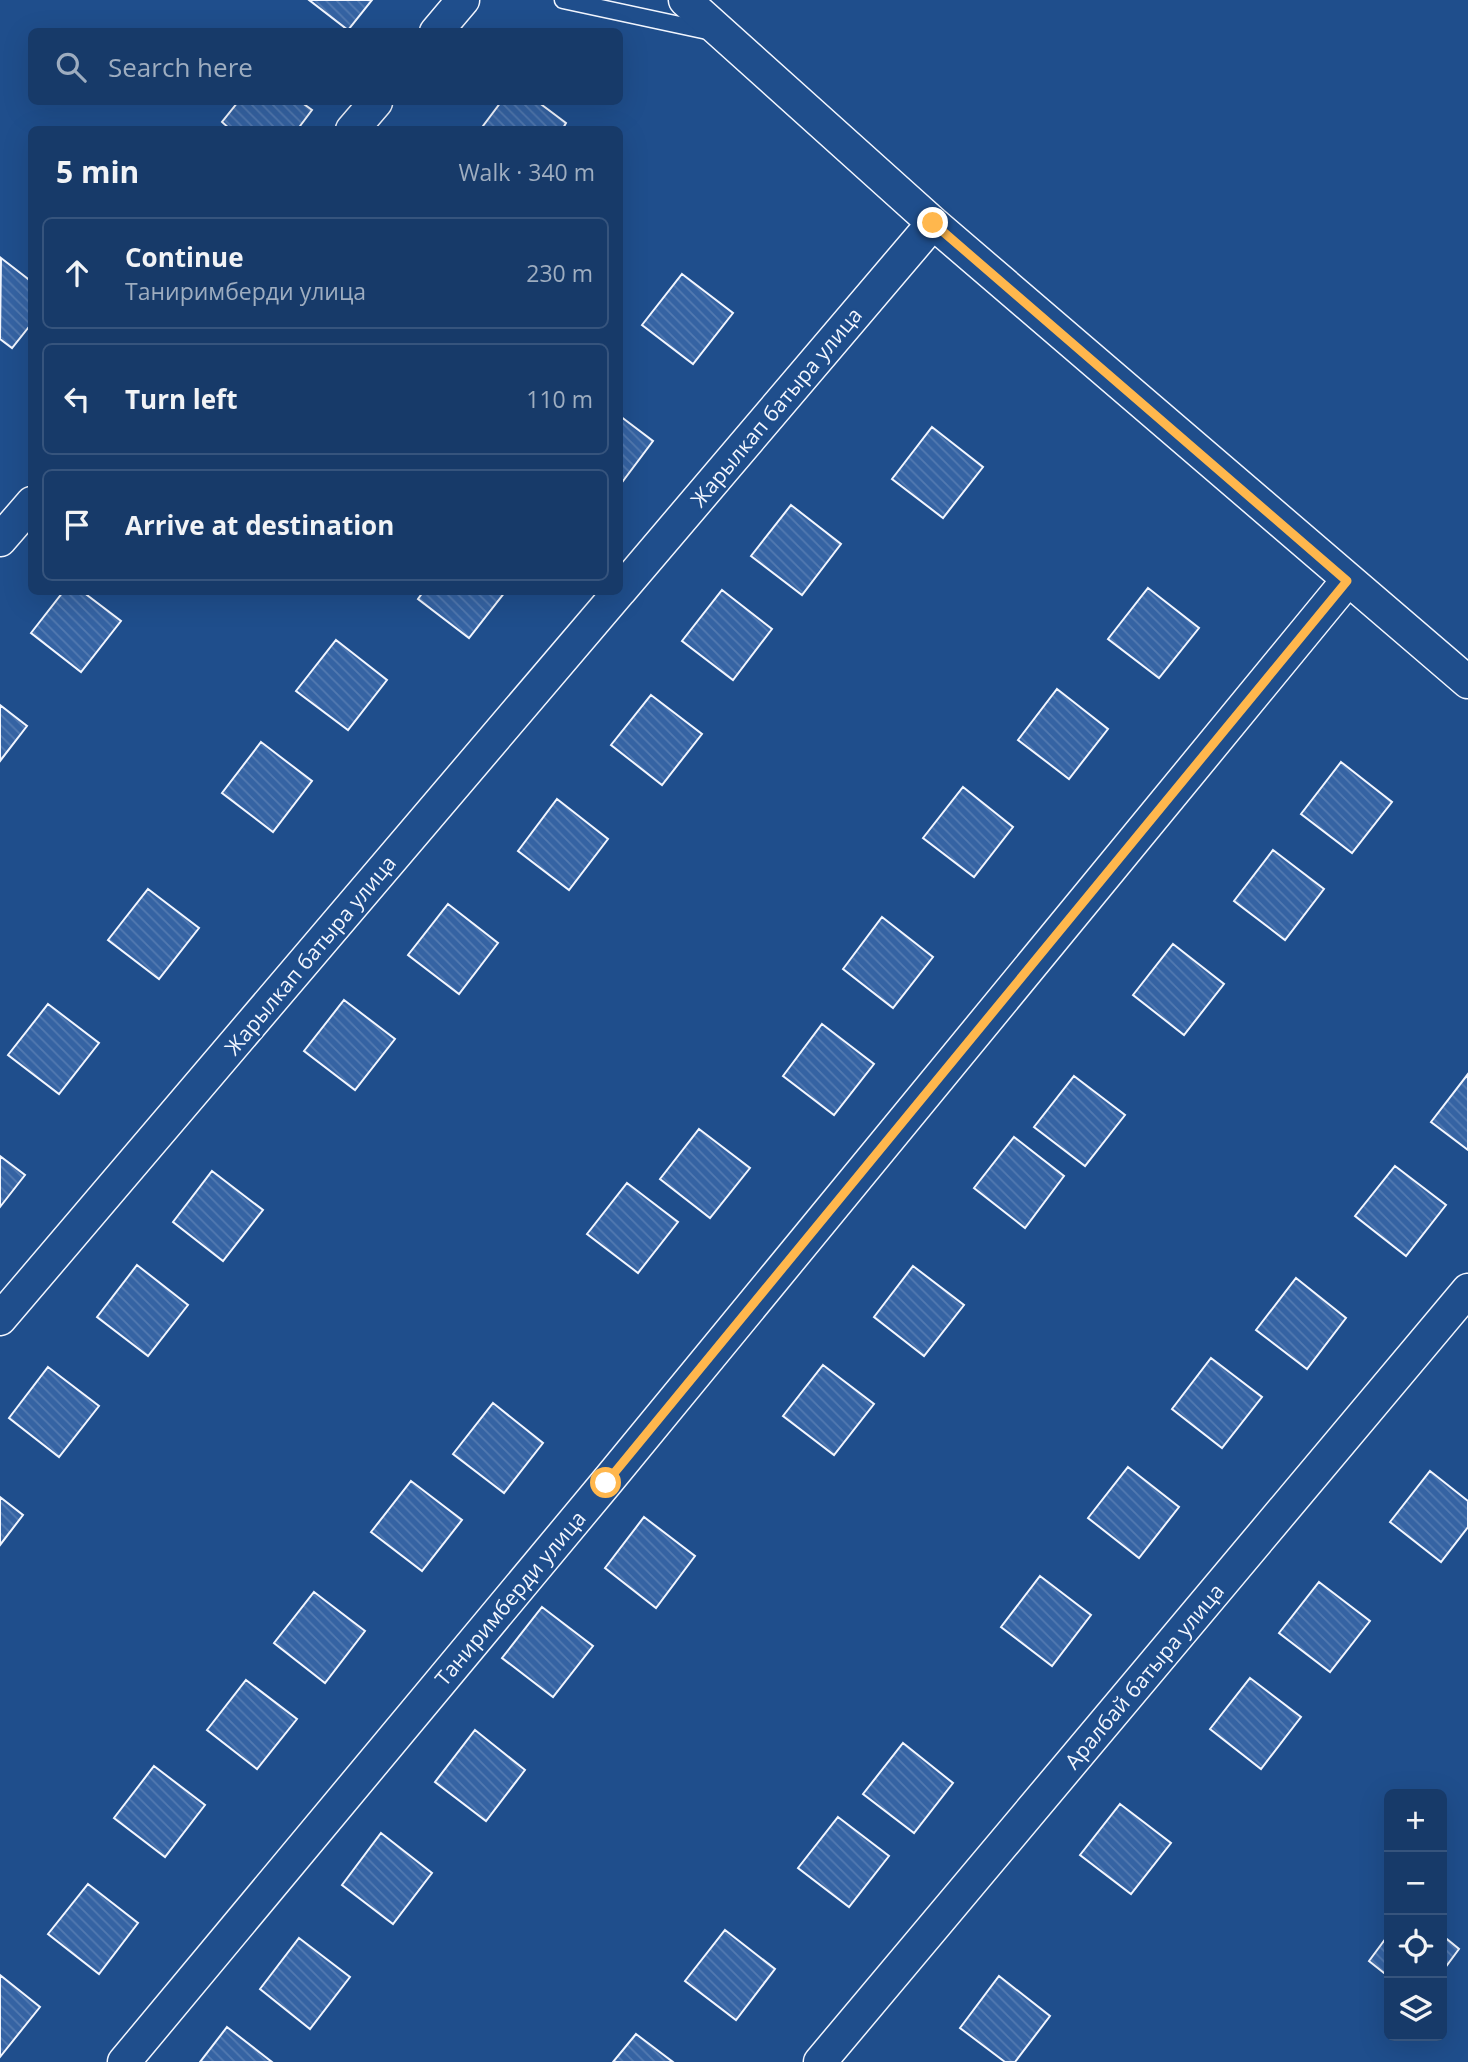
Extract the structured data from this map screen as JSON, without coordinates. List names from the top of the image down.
{
  "streets": {
    "street": ["Жарылкап батыра улица", "Таниримберди улица", "Аралбай батыра улица"]
  },
  "page": {
    "search": "Search here",
    "heading": ["5 min", "Walk · 340 m"],
    "list": [
      ["Continue", "Таниримберди улица", "230 m"],
      ["Turn left", "110 m"],
      "Arrive at destination"
    ],
    "map_buttons": ["+", "−"]
  }
}
